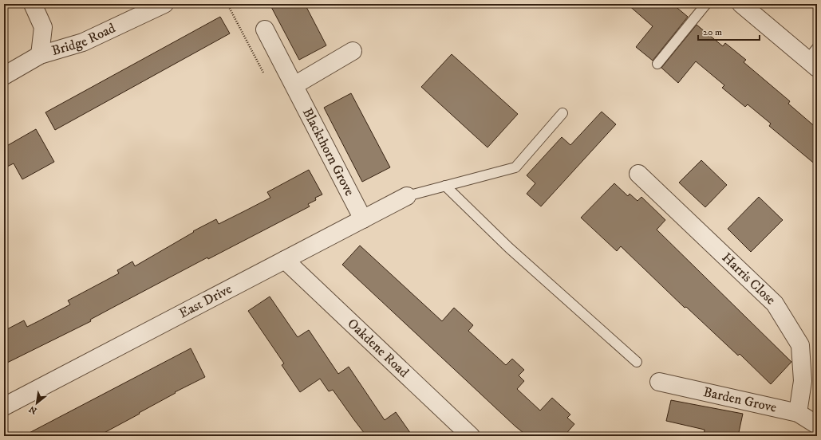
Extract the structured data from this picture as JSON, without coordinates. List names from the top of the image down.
{
  "streets": {
    "street": [
      "Bridge Road",
      "Blackthorn Grove",
      "Harris Close",
      "East Drive",
      "Oakdene Road",
      "Barden Grove"
    ]
  },
  "crossings": [
    ["Blackthorn Grove", "East Drive"],
    ["Harris Close", "Barden Grove"],
    ["East Drive", "Oakdene Road"]
  ],
  "scale_bar": "20 m",
  "north": "bottom left"
}
